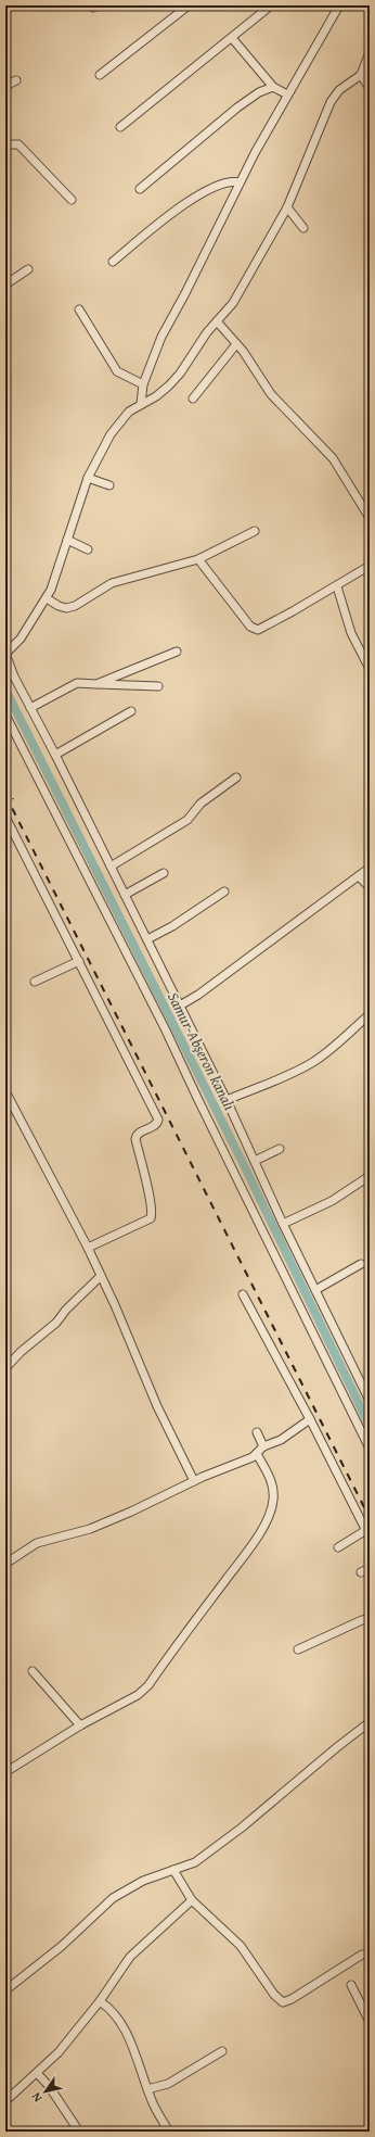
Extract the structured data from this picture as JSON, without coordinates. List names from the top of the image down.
{
  "water": ["Samur-Abşeron kanalı"],
  "north": "bottom left"
}
